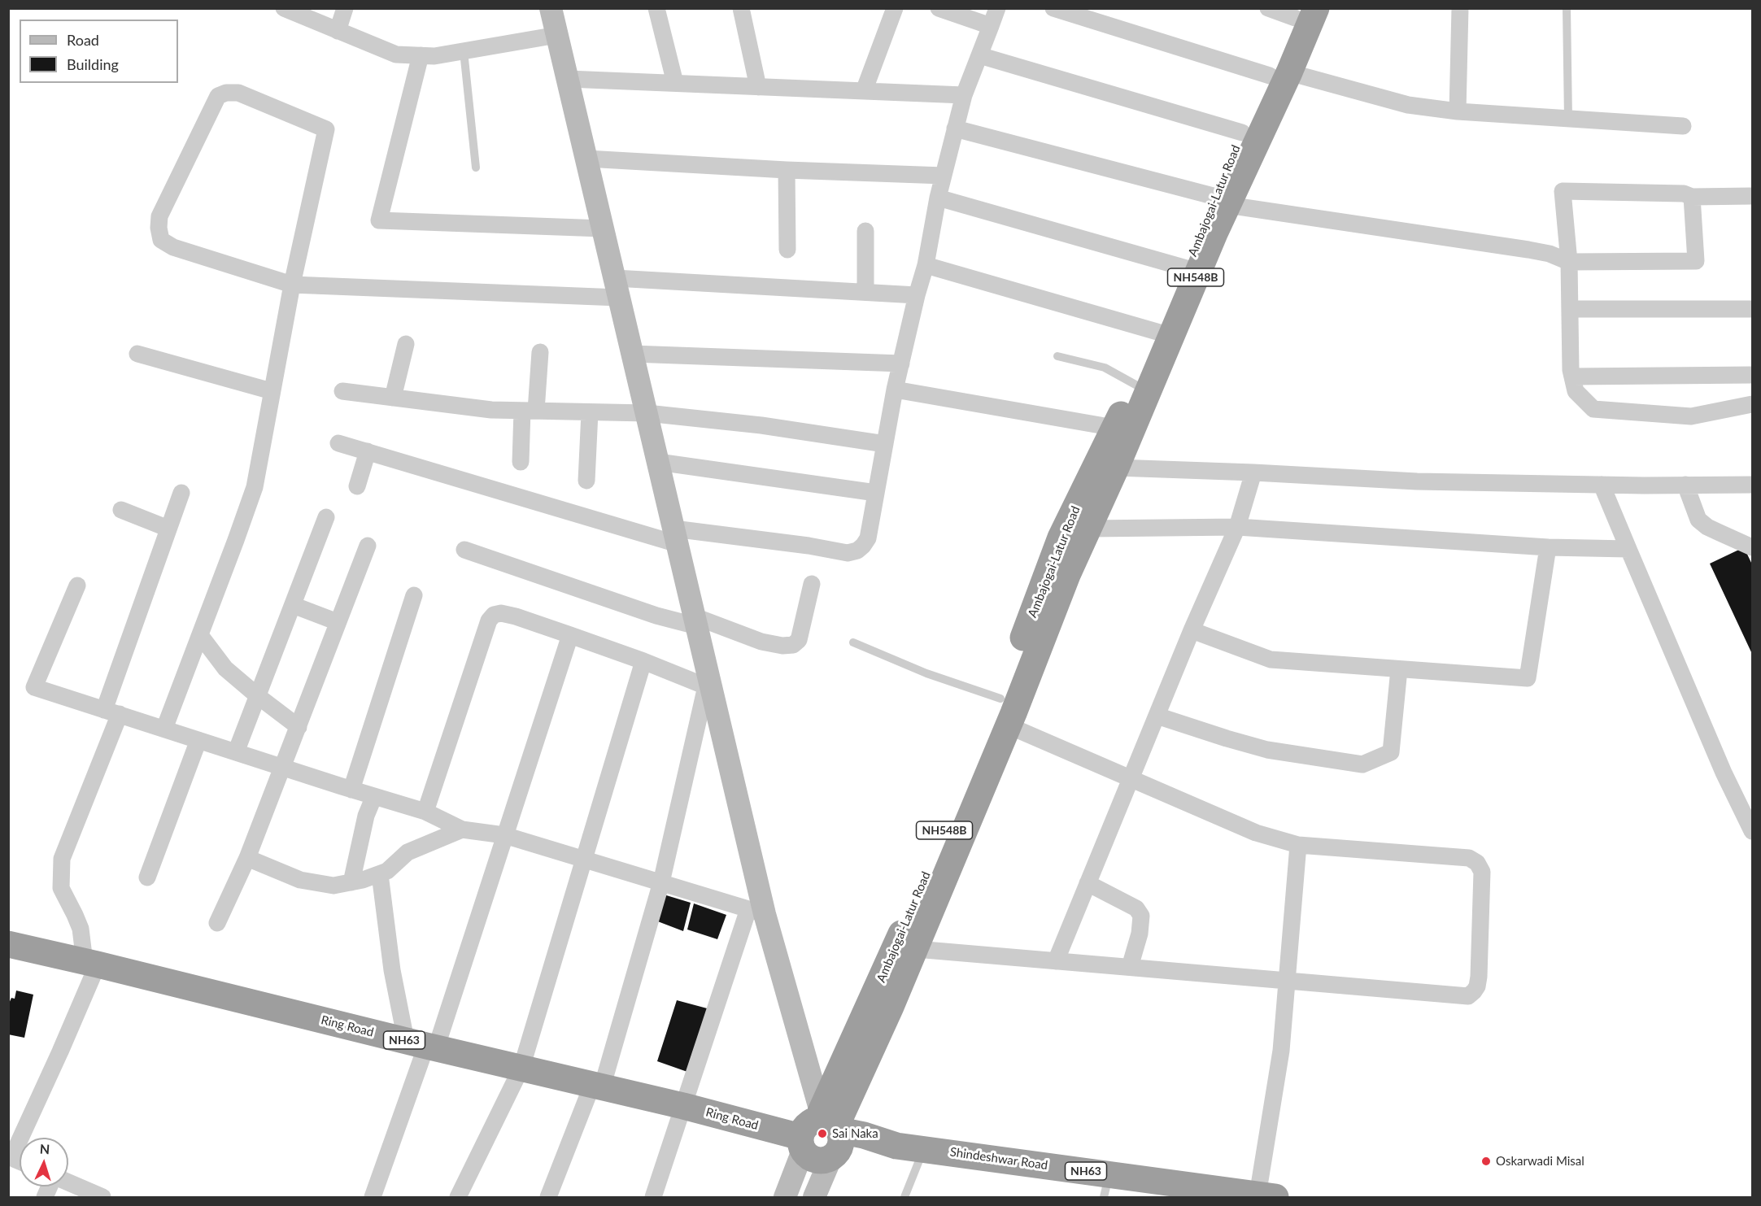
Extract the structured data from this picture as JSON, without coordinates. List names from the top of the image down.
{
  "streets": {
    "highway": [
      "Ambajogai-Latur Road",
      "NH548B",
      "Ring Road",
      "NH63",
      "Shindeshwar Road"
    ]
  },
  "crossings": [
    ["Ambajogai-Latur Road", "NH548B"],
    ["Ambajogai-Latur Road", "Ring Road"],
    ["Ambajogai-Latur Road", "Shindeshwar Road"],
    ["Ring Road", "Shindeshwar Road"]
  ],
  "places": ["Sai Naka", "Oskarwadi Misal"],
  "legend": ["Road", "Building"],
  "north": "top"
}
